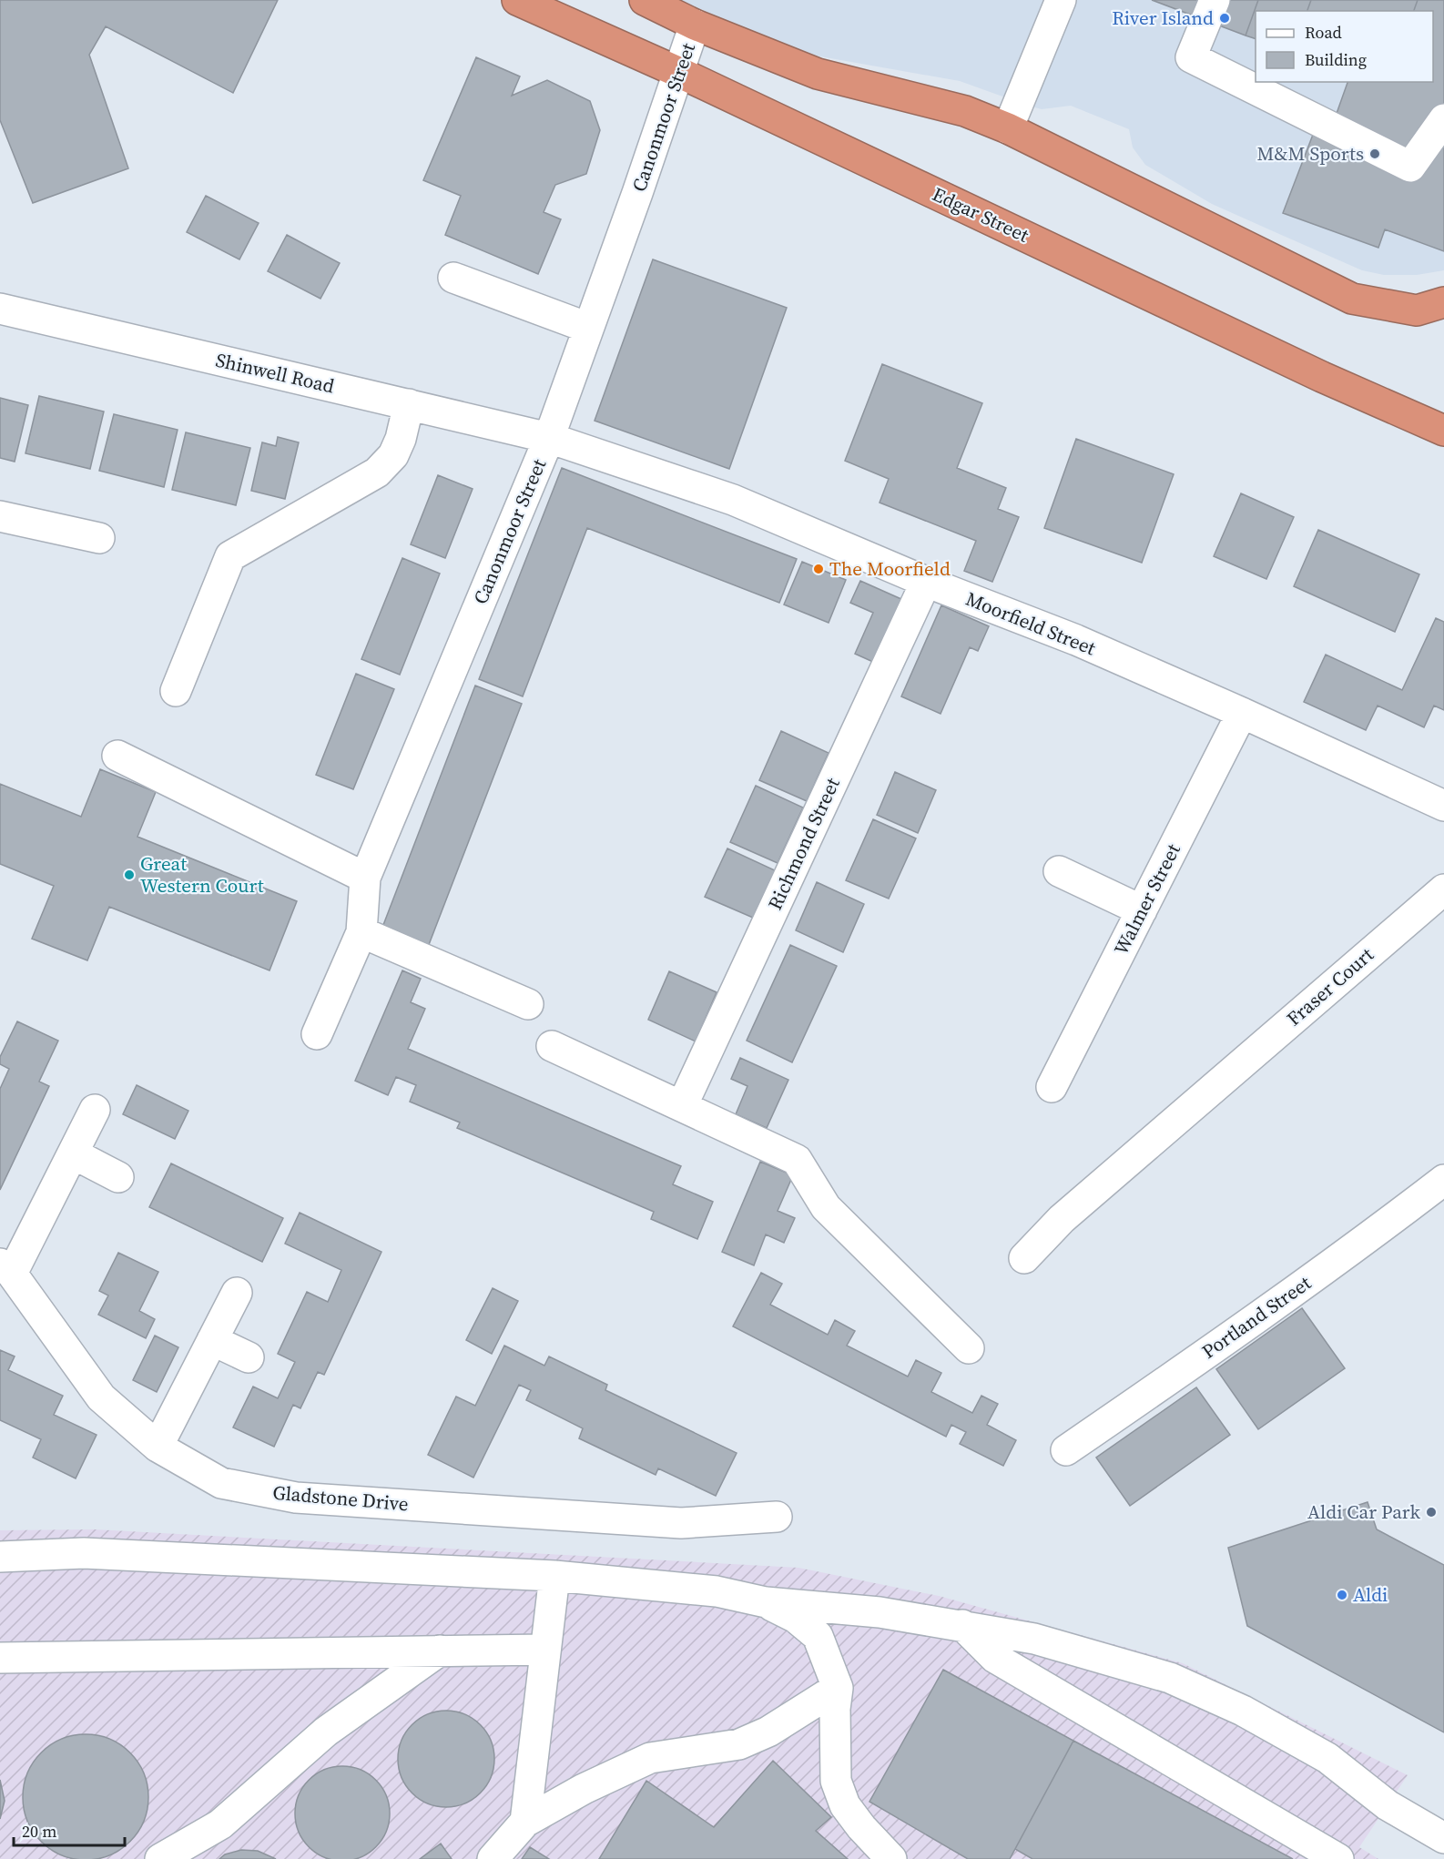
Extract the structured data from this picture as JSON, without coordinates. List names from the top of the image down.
{
  "streets": {
    "highway": ["Edgar Street"],
    "street": [
      "Canonmoor Street",
      "Shinwell Road",
      "Moorfield Street",
      "Richmond Street",
      "Walmer Street",
      "Fraser Court",
      "Portland Street",
      "Gladstone Drive"
    ]
  },
  "crossings": [
    ["Canonmoor Street", "Edgar Street"],
    ["Canonmoor Street", "Shinwell Road"],
    ["Canonmoor Street", "Moorfield Street"],
    ["Shinwell Road", "Moorfield Street"],
    ["Moorfield Street", "Richmond Street"],
    ["Moorfield Street", "Walmer Street"]
  ],
  "places": [
    "River Island",
    "M&M Sports",
    "The Moorfield",
    "Great Western Court",
    "Aldi Car Park",
    "Aldi"
  ],
  "legend": ["Road", "Building"],
  "scale_bar": "20 m"
}
